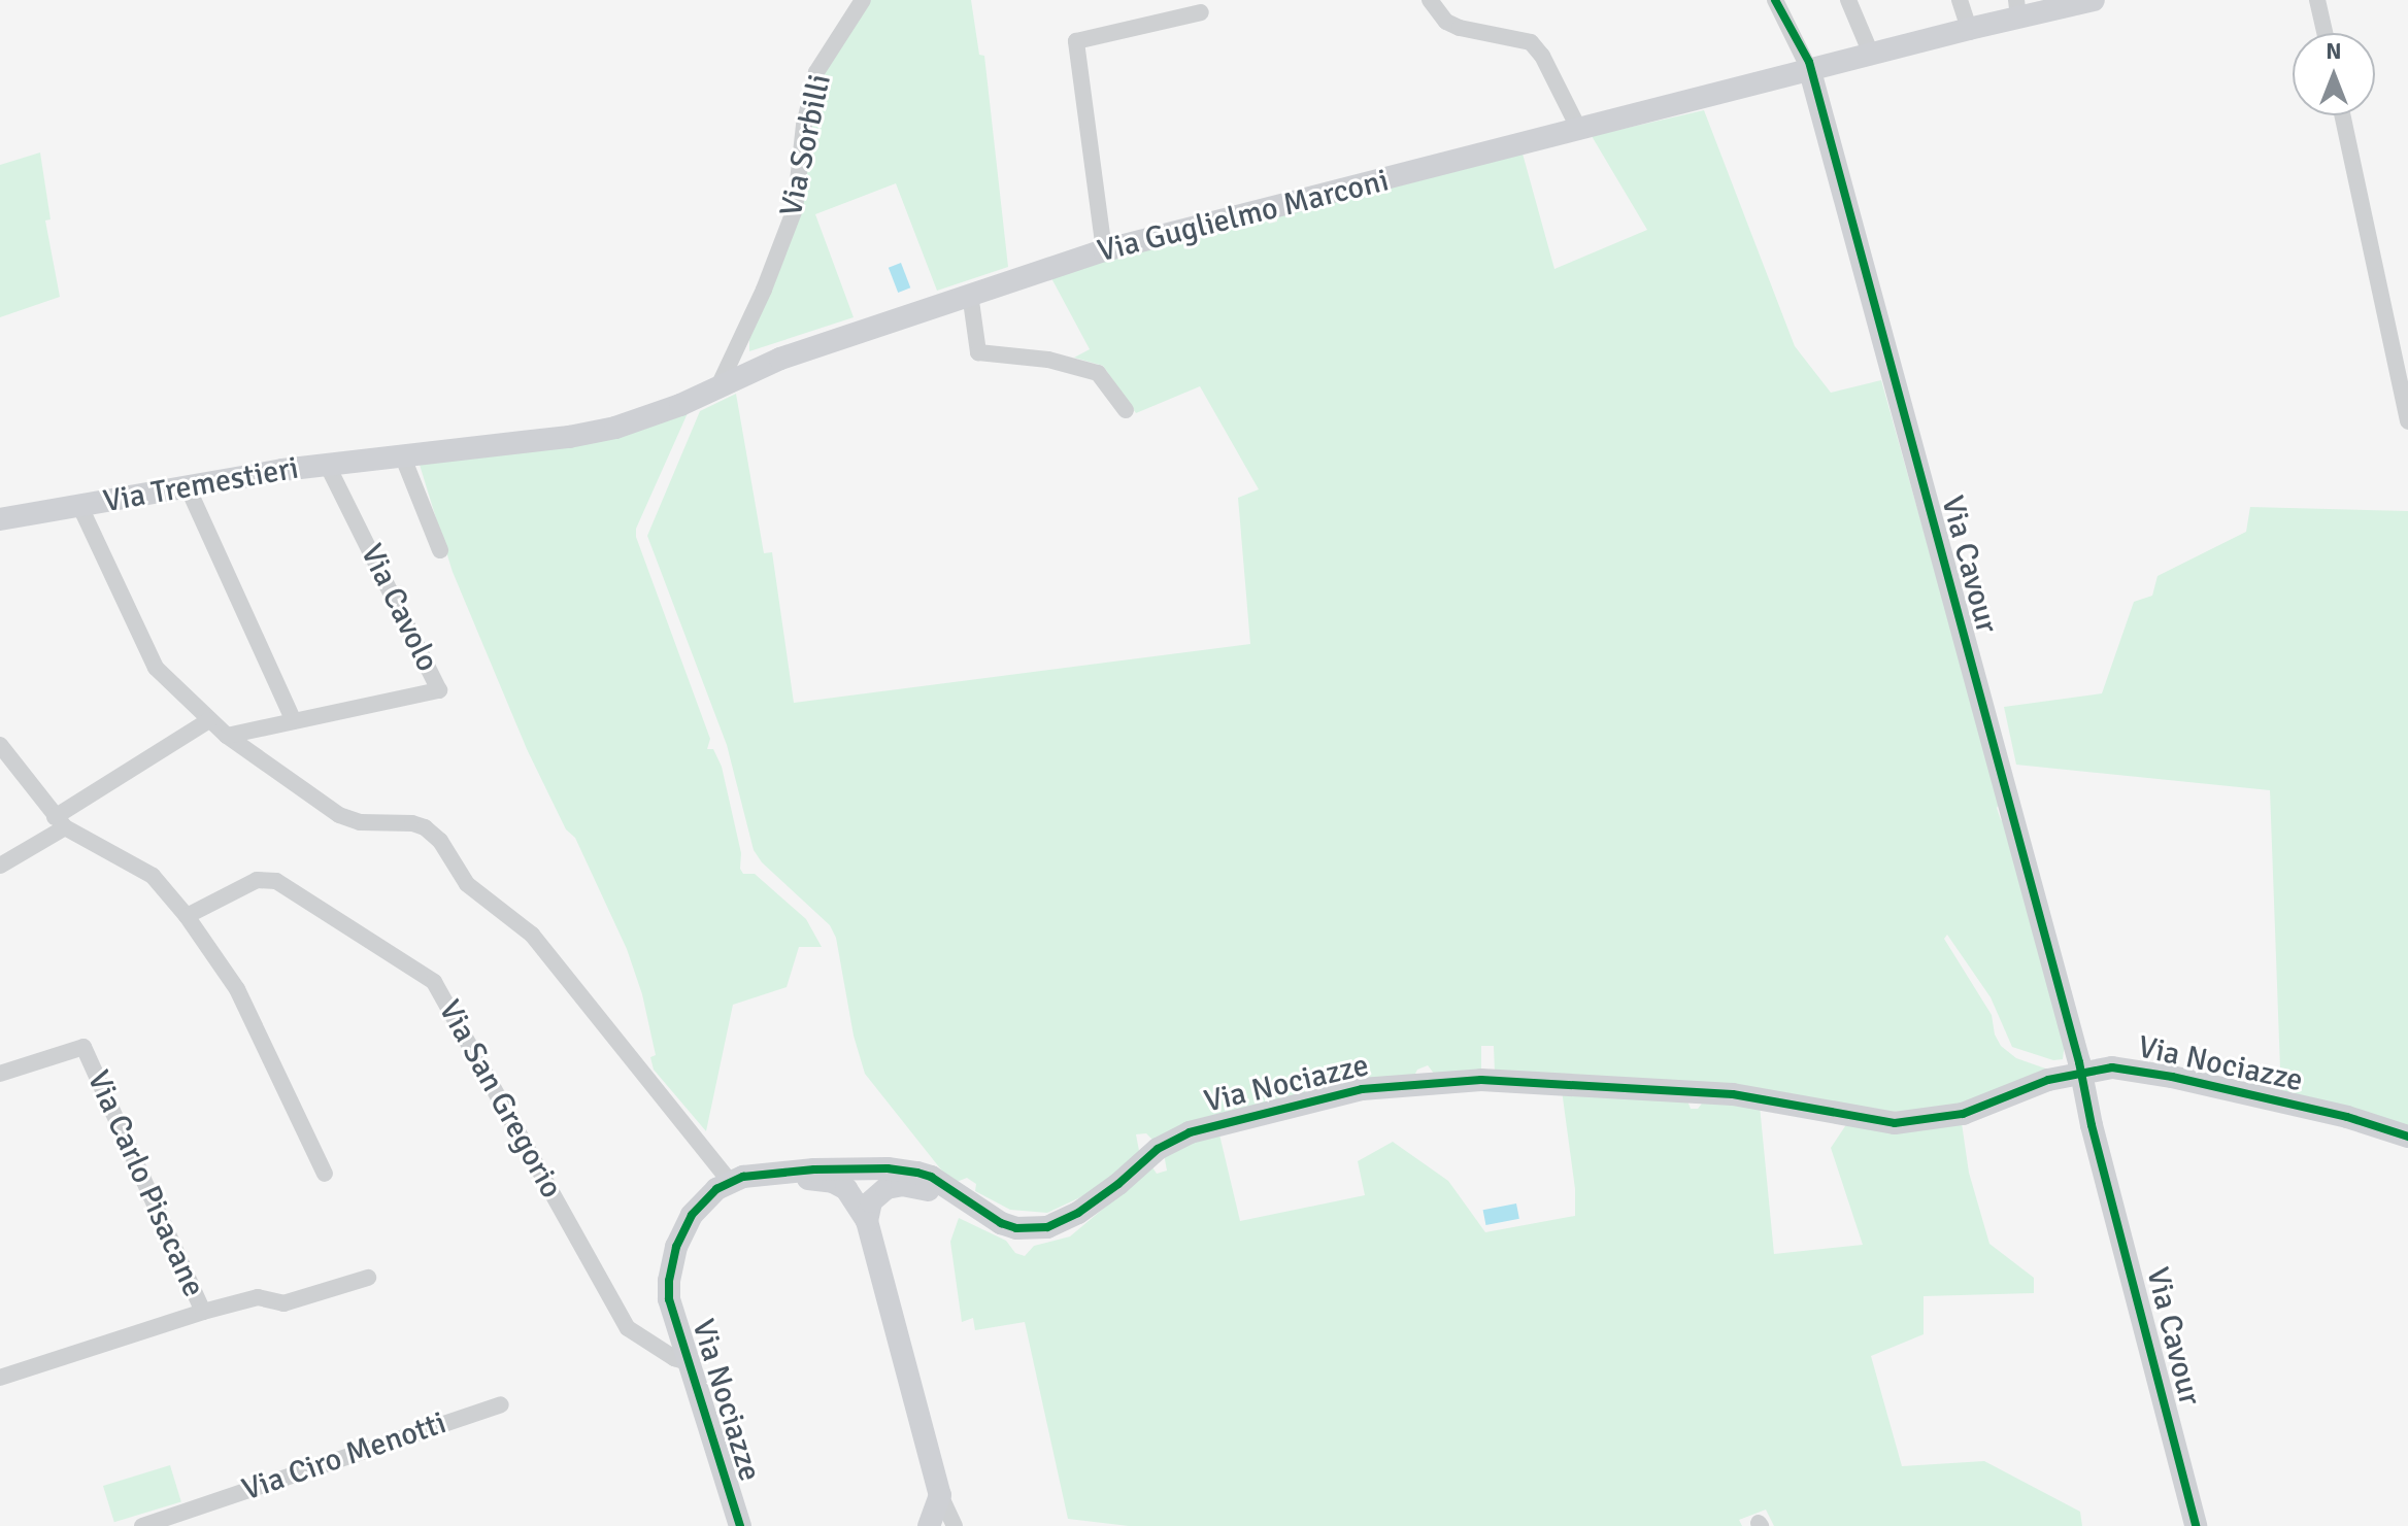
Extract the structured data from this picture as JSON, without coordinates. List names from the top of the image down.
{
  "streets": {
    "street": [
      "Via Sorbilli",
      "Via Guglielmo Marconi",
      "Via Tremestieri",
      "Via Cavour",
      "Via Cavolo",
      "Via Nociazze",
      "Via San Gregorio",
      "Via Carlo Pisacane",
      "Via Ciro Menotti"
    ]
  },
  "crossings": [
    ["Via Sorbilli", "Via Guglielmo Marconi"],
    ["Via Guglielmo Marconi", "Via Tremestieri"],
    ["Via Guglielmo Marconi", "Via Cavour"],
    ["Via Tremestieri", "Via Cavolo"],
    ["Via Cavour", "Via Nociazze"],
    ["Via Nociazze", "Via San Gregorio"]
  ],
  "north": "top"
}
